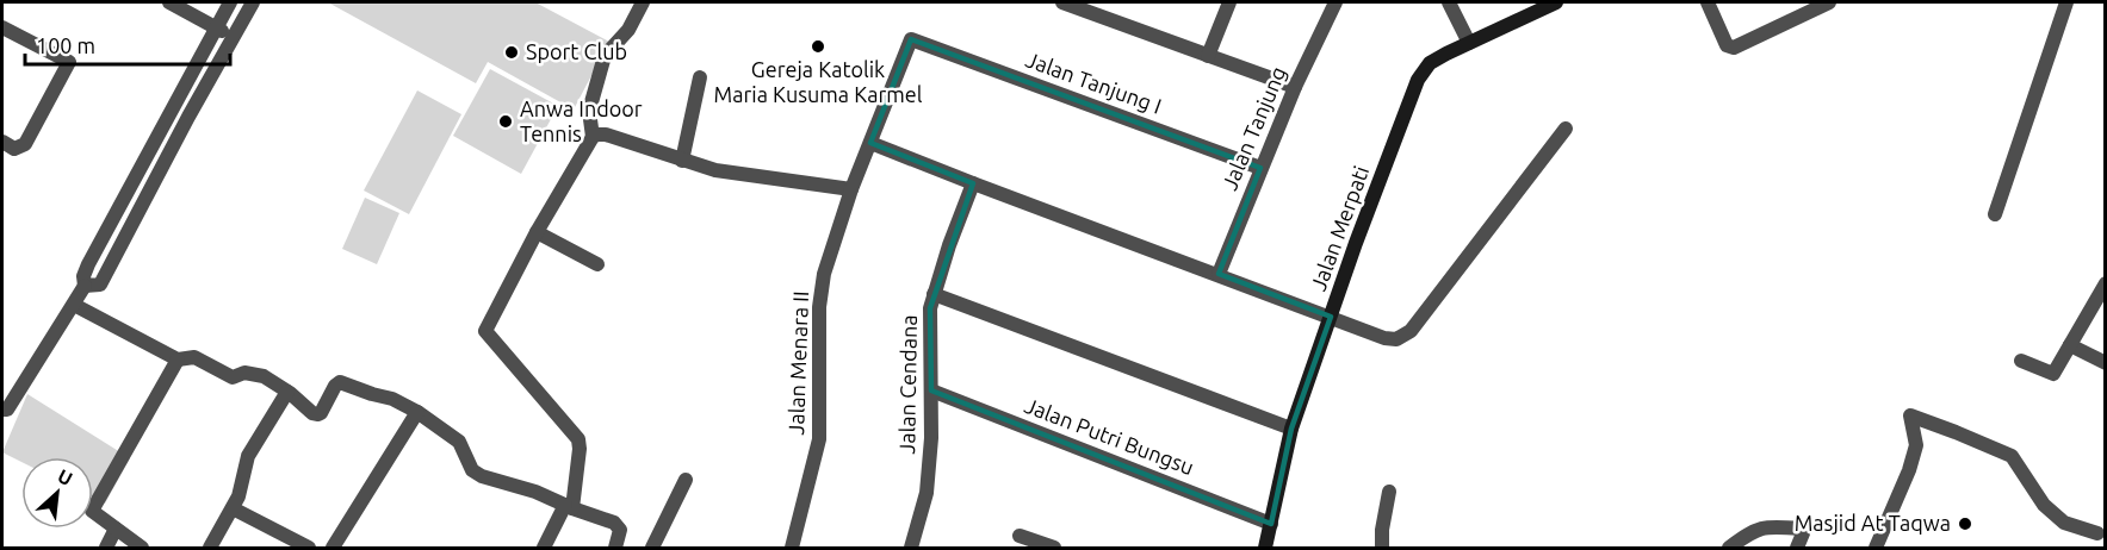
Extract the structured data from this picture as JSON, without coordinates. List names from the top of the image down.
{
  "streets": {
    "street": [
      "Jalan Tanjung I",
      "Jalan Tanjung",
      "Jalan Merpati",
      "Jalan Menara II",
      "Jalan Cendana",
      "Jalan Putri Bungsu"
    ]
  },
  "crossings": [
    ["Jalan Tanjung I", "Jalan Tanjung"],
    ["Jalan Tanjung I", "Jalan Menara II"],
    ["Jalan Merpati", "Jalan Putri Bungsu"],
    ["Jalan Cendana", "Jalan Putri Bungsu"]
  ],
  "places": [
    "Gereja Katolik Maria Kusuma Karmel",
    "Sport Club",
    "Anwa Indoor Tennis",
    "Masjid At Taqwa"
  ],
  "scale_bar": "100 m",
  "north": "top right"
}
